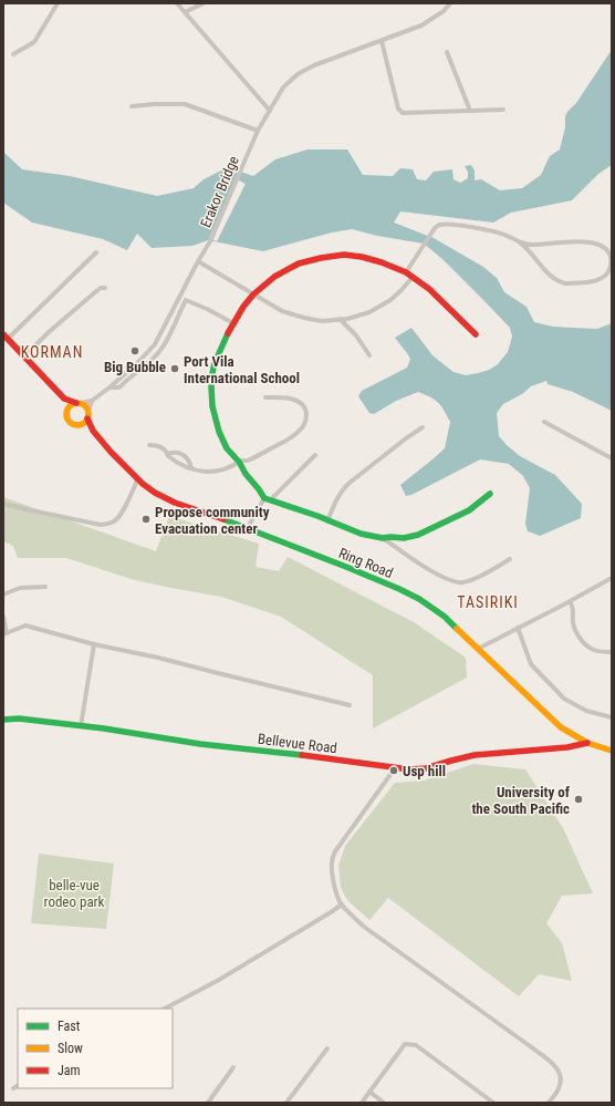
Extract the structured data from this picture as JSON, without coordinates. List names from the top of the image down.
{
  "streets": {
    "street": ["Erakor Bridge", "Ring Road", "Bellevue Road"]
  },
  "crossings": [
    ["Ring Road", "Bellevue Road"]
  ],
  "districts": ["KORMAN", "TASIRIKI"],
  "parks": ["belle-vue rodeo park"],
  "places": [
    "Big Bubble",
    "Port Vila International School",
    "Propose community Evacuation center",
    "Usp hill",
    "University of the South Pacific"
  ],
  "legend": ["Fast", "Slow", "Jam"]
}
